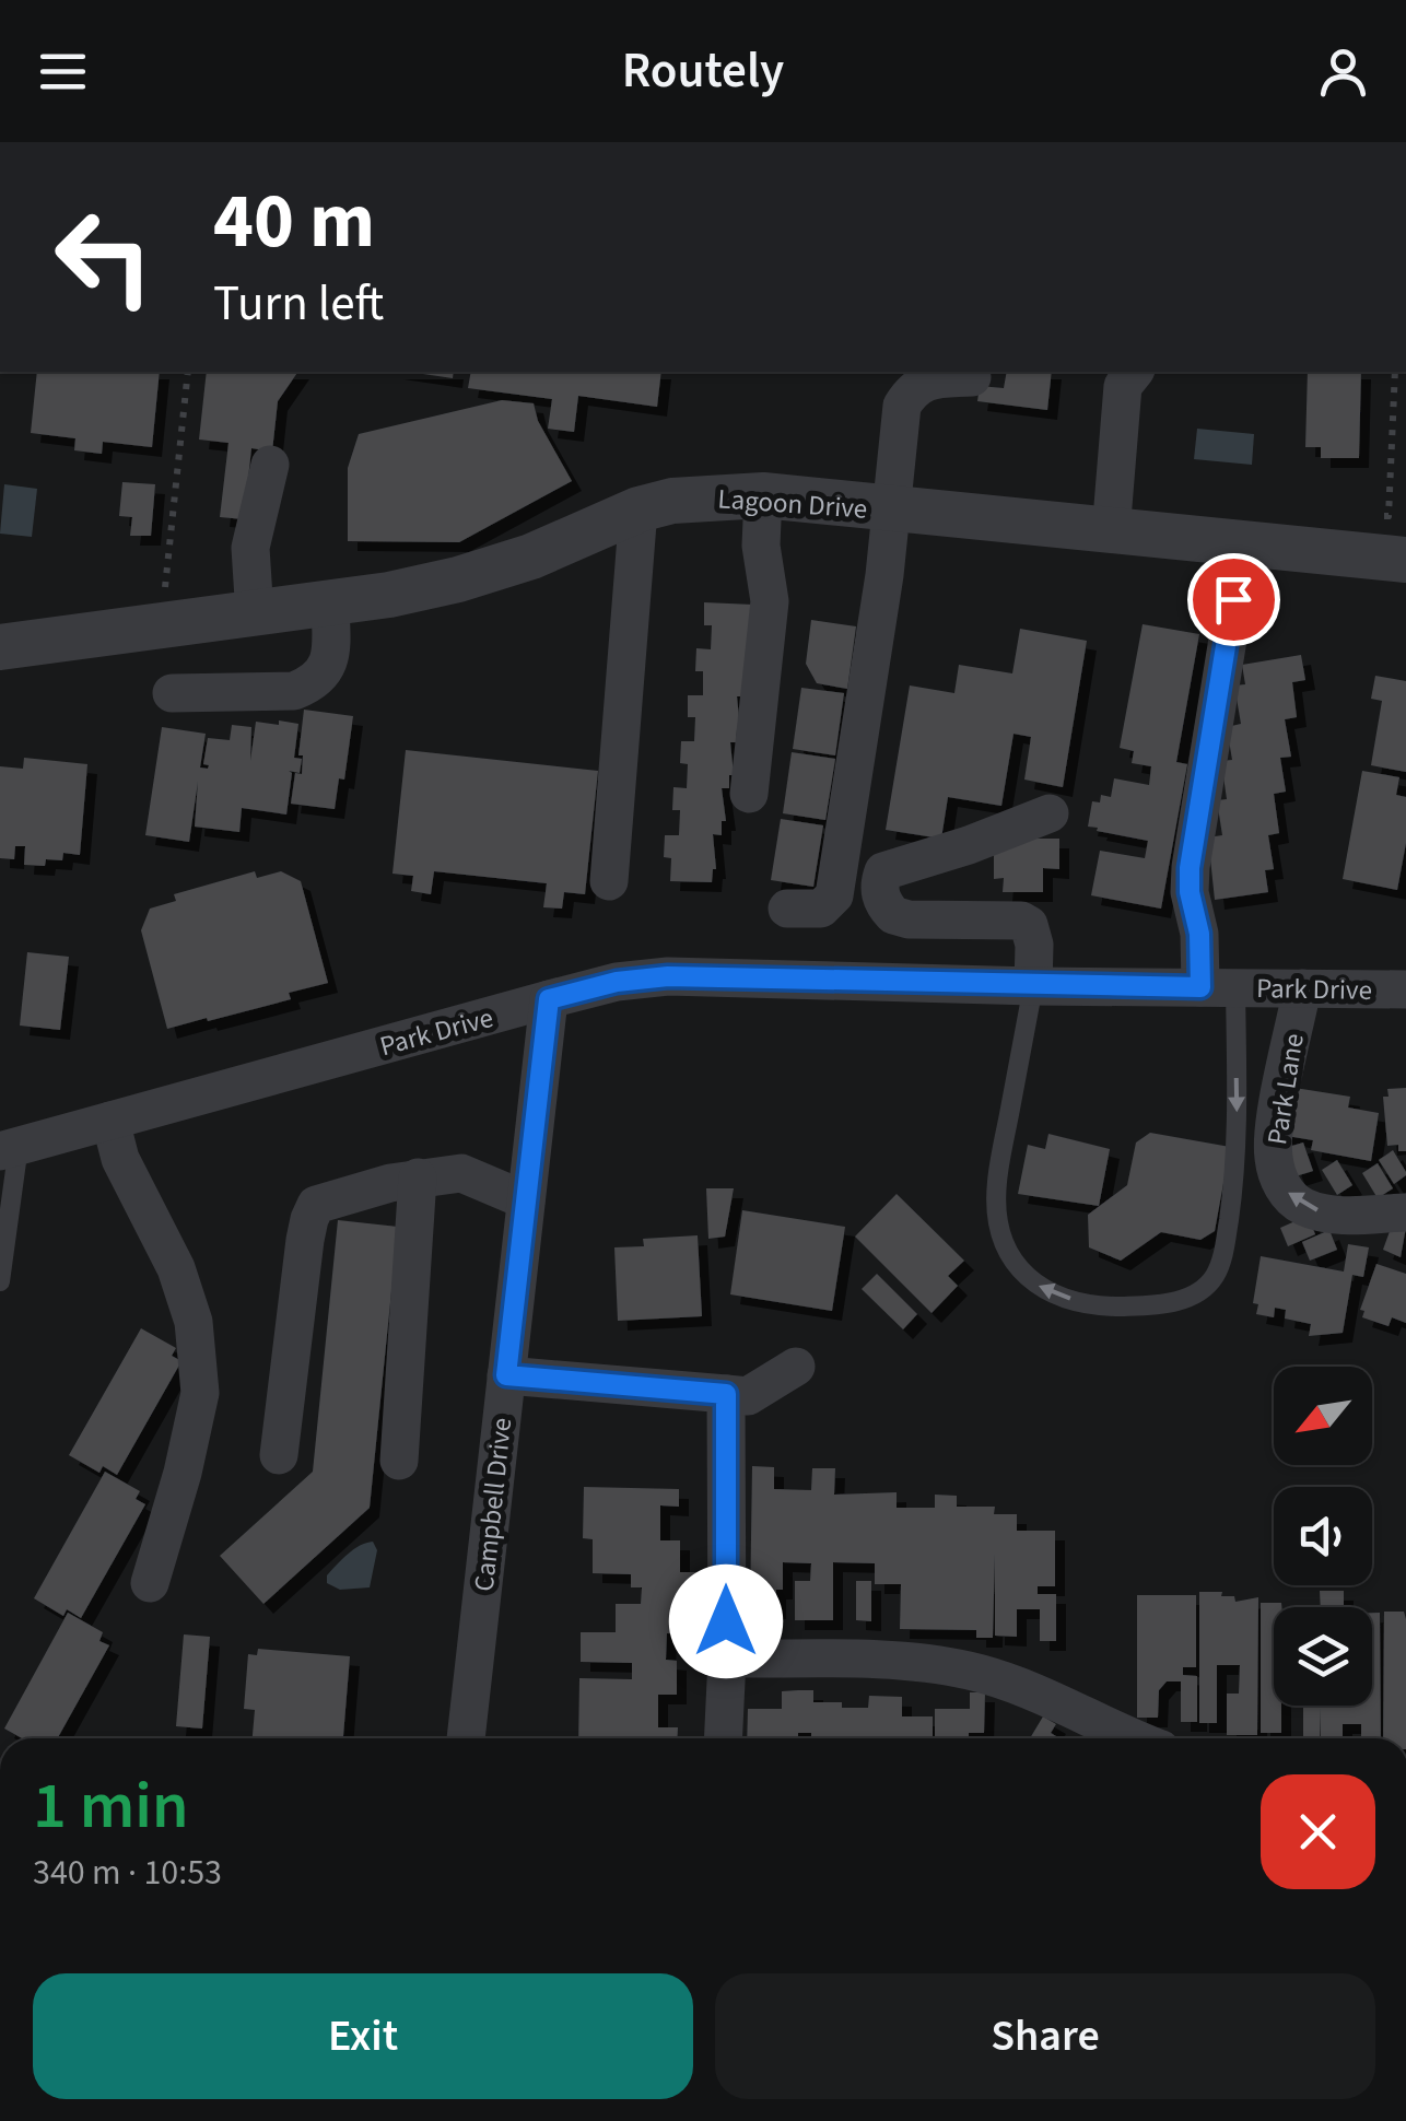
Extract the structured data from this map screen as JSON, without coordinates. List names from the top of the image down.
{
  "streets": {
    "street": [
      "Lagoon Drive",
      "Park Drive",
      "Park Lane",
      "Campbell Drive"
    ]
  },
  "crossings": [
    ["Park Drive", "Park Lane"],
    ["Park Drive", "Campbell Drive"]
  ],
  "north": "bottom left",
  "page": {
    "header": "Routely",
    "turn": ["40 m", "Turn left"],
    "heading": ["1 min", "340 m · 10:53"],
    "buttons": ["Exit", "Share"]
  }
}
